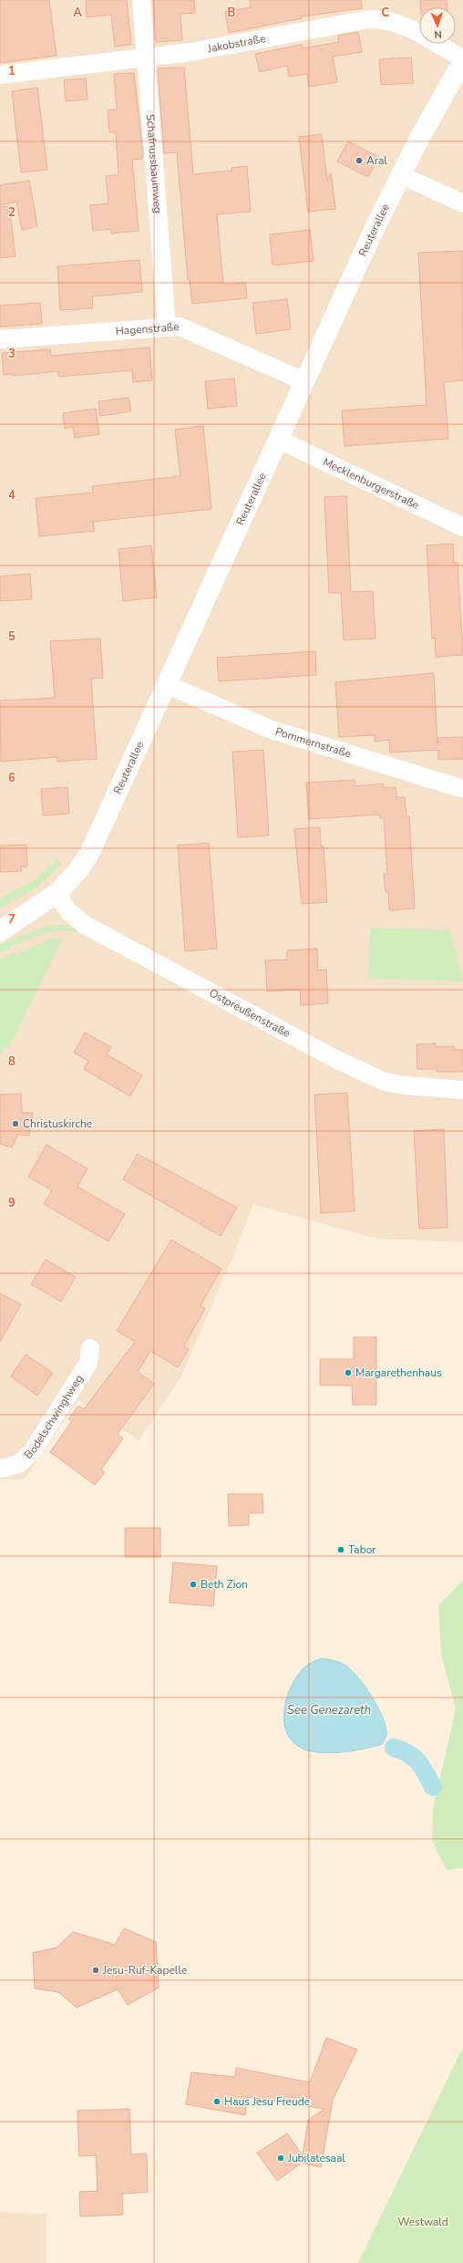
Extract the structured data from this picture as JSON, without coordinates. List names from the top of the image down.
{
  "streets": {
    "street": [
      "Jakobstraße",
      "Schafnussbaumweg",
      "Reuterallee",
      "Hagenstraße",
      "Mecklenburgerstraße",
      "Pommernstraße",
      "Ostpreußenstraße",
      "Bodelschwinghweg"
    ]
  },
  "crossings": [
    ["Jakobstraße", "Schafnussbaumweg"],
    ["Jakobstraße", "Reuterallee"],
    ["Schafnussbaumweg", "Hagenstraße"],
    ["Reuterallee", "Hagenstraße"],
    ["Reuterallee", "Mecklenburgerstraße"],
    ["Reuterallee", "Pommernstraße"],
    ["Reuterallee", "Ostpreußenstraße"]
  ],
  "water": ["See Genezareth"],
  "parks": ["Westwald"],
  "places": [
    "Aral",
    "Christuskirche",
    "Margarethenhaus",
    "Tabor",
    "Beth Zion",
    "Jesu-Ruf-Kapelle",
    "Haus Jesu Freude",
    "Jubilatesaal"
  ],
  "north": "bottom",
  "grid": {
    "columns": ["A", "B", "C"],
    "rows": [
      "1",
      "2",
      "3",
      "4",
      "5",
      "6",
      "7",
      "8",
      "9"
    ]
  }
}
